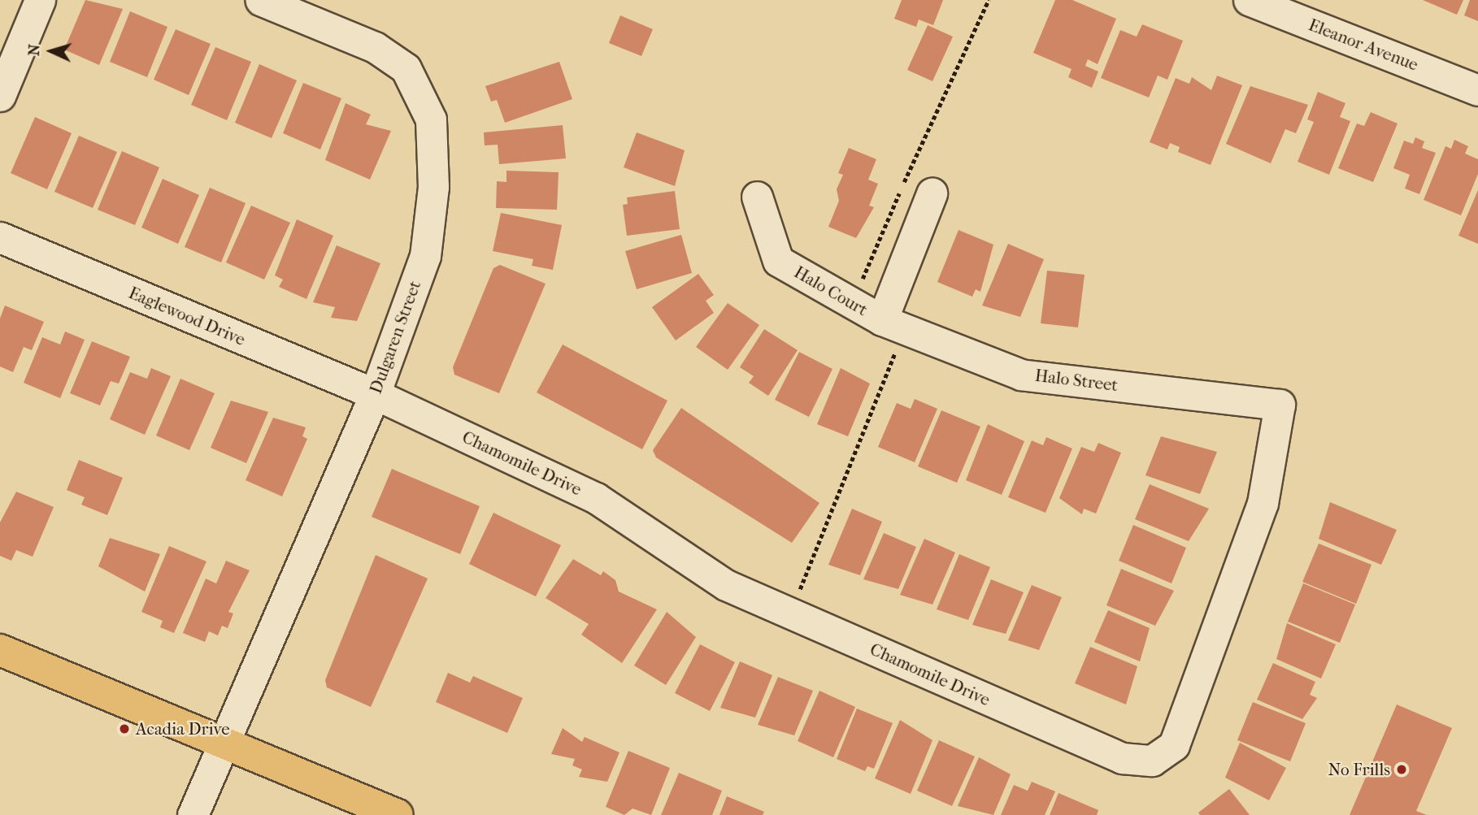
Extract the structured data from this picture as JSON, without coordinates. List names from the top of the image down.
{
  "streets": {
    "street": [
      "Eleanor Avenue",
      "Halo Court",
      "Eaglewood Drive",
      "Dulgaren Street",
      "Halo Street",
      "Chamomile Drive"
    ]
  },
  "crossings": [
    ["Halo Court", "Halo Street"],
    ["Eaglewood Drive", "Dulgaren Street"],
    ["Eaglewood Drive", "Chamomile Drive"],
    ["Dulgaren Street", "Chamomile Drive"],
    ["Halo Street", "Chamomile Drive"]
  ],
  "places": ["Acadia Drive", "No Frills"],
  "north": "left"
}
